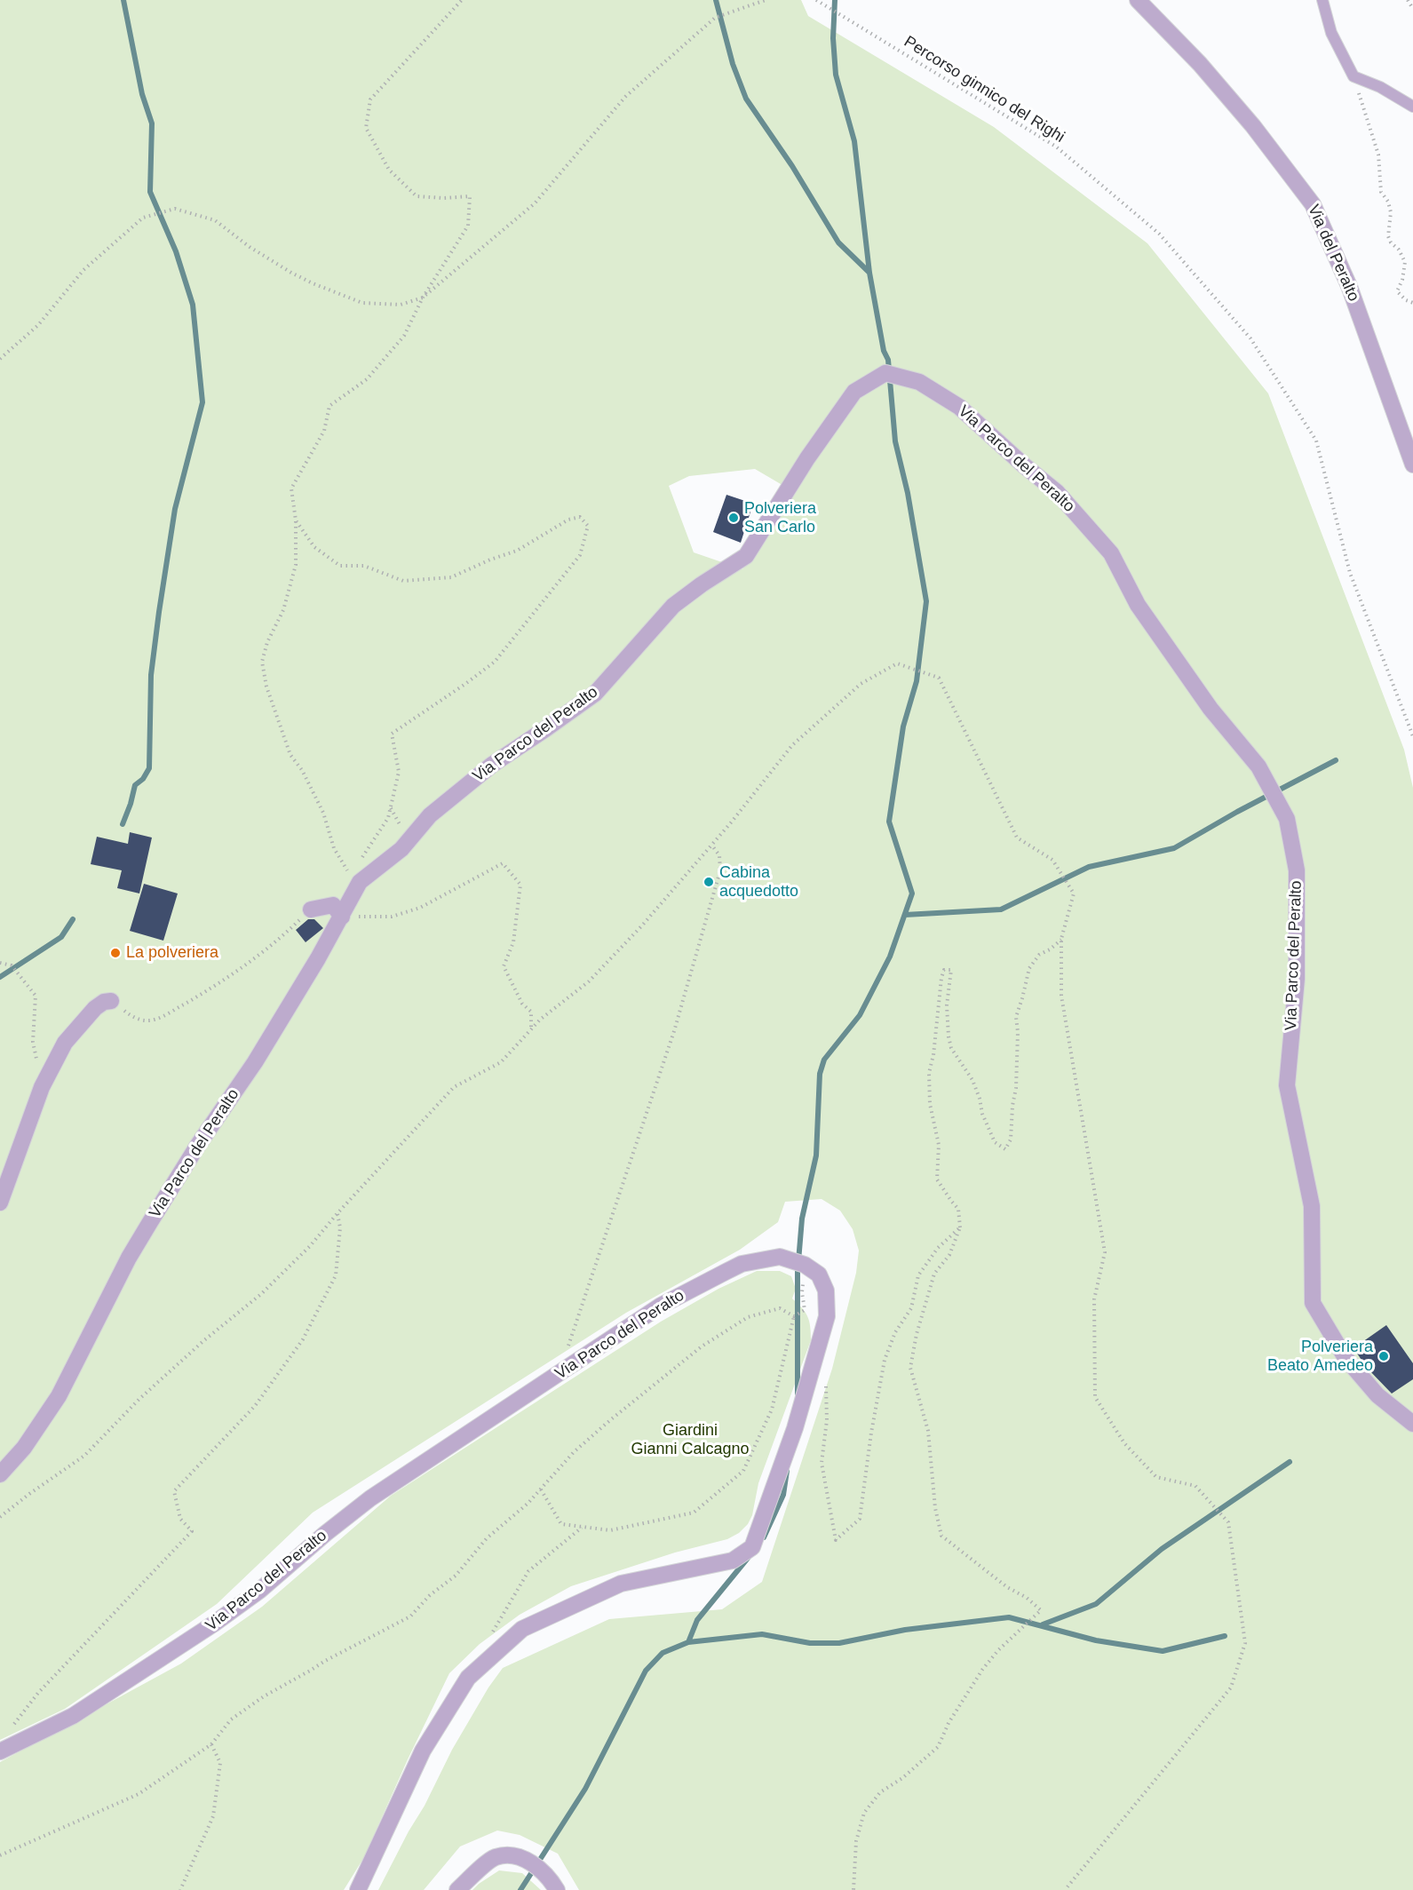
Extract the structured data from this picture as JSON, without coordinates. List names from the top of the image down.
{
  "streets": {
    "street": ["Via del Peralto", "Via Parco del Peralto"],
    "path": ["Percorso ginnico del Righi"]
  },
  "parks": ["Giardini Gianni Calcagno"],
  "places": [
    "Polveriera San Carlo",
    "Cabina acquedotto",
    "La polveriera",
    "Polveriera Beato Amedeo"
  ]
}
